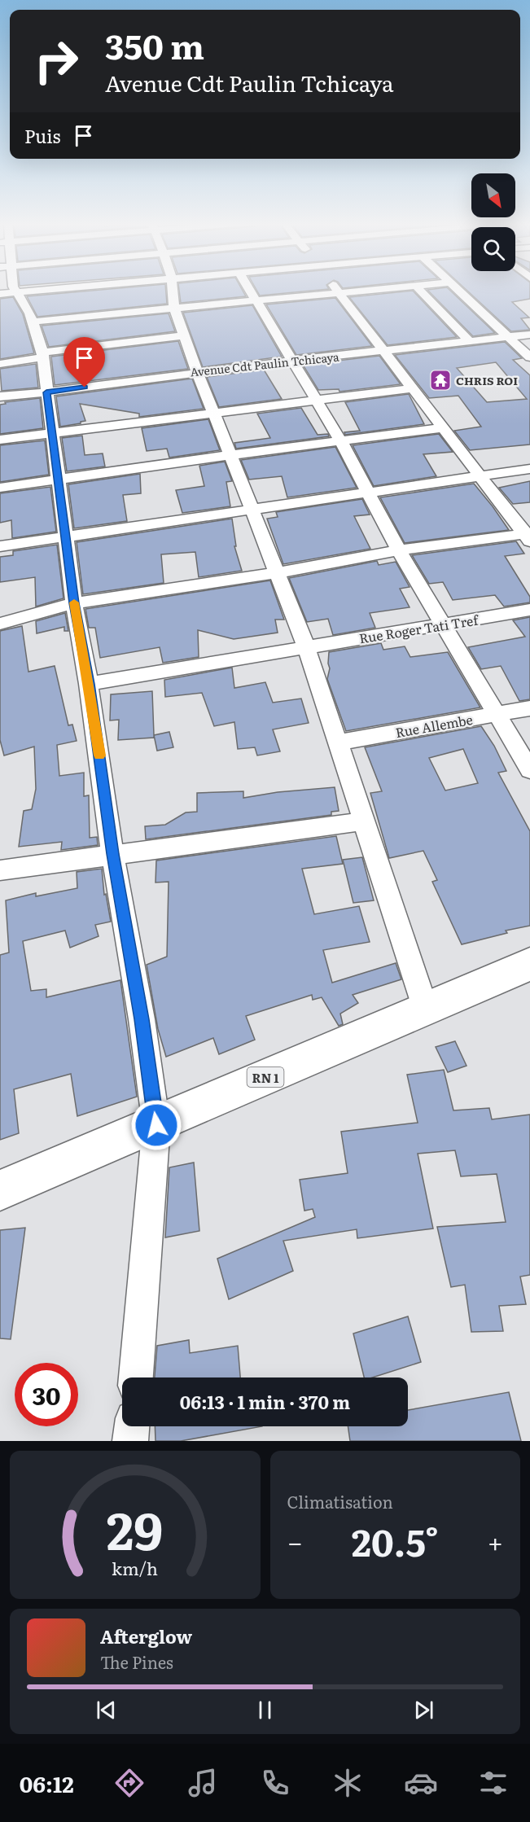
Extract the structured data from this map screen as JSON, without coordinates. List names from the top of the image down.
{
  "streets": {
    "highway": ["RN 1"],
    "street": ["Avenue Cdt Paulin Tchicaya", "Rue Roger Tati Tref", "Rue Allembe"]
  },
  "places": {
    "temple": ["CHRIS ROI"]
  },
  "north": "bottom right",
  "page": {
    "turn": ["350 m", "Avenue Cdt Paulin Tchicaya"],
    "then": "Puis",
    "limit": "30",
    "trip": "06:13 · 1 min · 370 m",
    "tile": "Climatisation",
    "heat": ["−", "20.5°", "+"],
    "song": ["Afterglow", "The Pines"],
    "tabs": "06:12",
    "gauge": ["29", "km/h"]
  }
}
